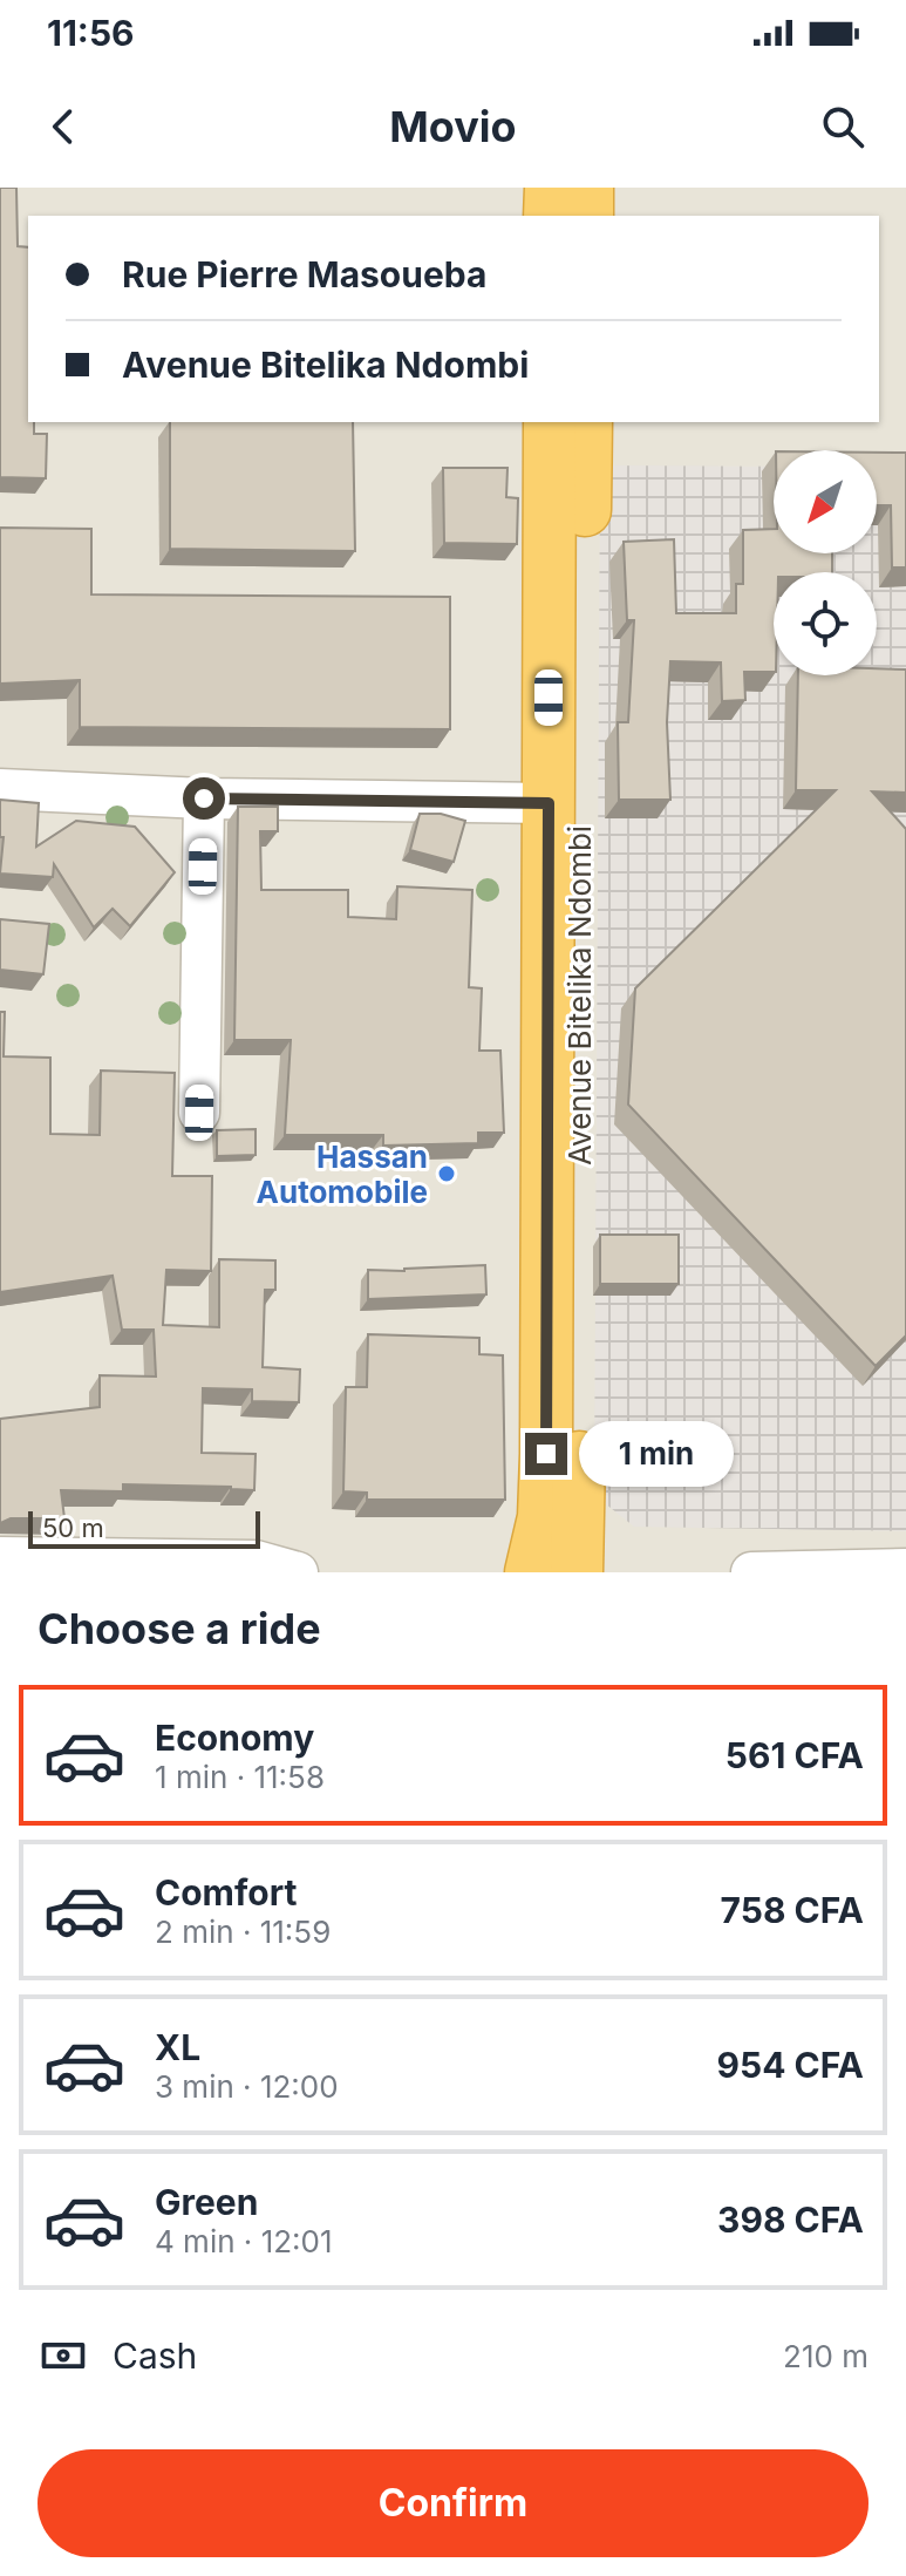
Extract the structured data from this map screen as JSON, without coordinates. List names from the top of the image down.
{
  "streets": {
    "highway": ["Avenue Bitelika Ndombi"]
  },
  "places": ["Hassan Automobile"],
  "scale_bar": "50 m",
  "north": "bottom left",
  "page": {
    "status": "11:56",
    "header": "Movio",
    "banner": ["Rue Pierre Masoueba", "Avenue Bitelika Ndombi"],
    "bubble": "1 min",
    "scale": "50 m",
    "heading": "Choose a ride",
    "list": [
      {
        "name": "Economy",
        "note": "1 min · 11:58",
        "value": "561 CFA"
      },
      {
        "name": "Comfort",
        "note": "2 min · 11:59",
        "value": "758 CFA"
      },
      {
        "name": "XL",
        "note": "3 min · 12:00",
        "value": "954 CFA"
      },
      {
        "name": "Green",
        "note": "4 min · 12:01",
        "value": "398 CFA"
      }
    ],
    "pay": ["Cash", "210 m"],
    "buttons": "Confirm"
  }
}
